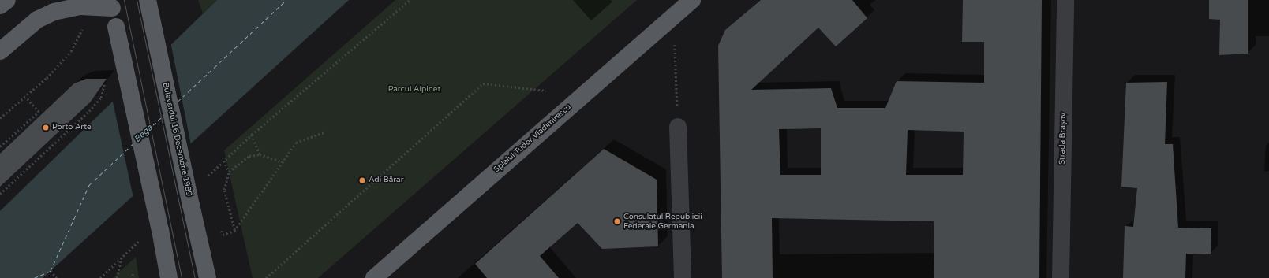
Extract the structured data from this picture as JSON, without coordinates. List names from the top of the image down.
{
  "streets": {
    "main road": ["Splaiul Tudor Vladimirescu", "Bulevardul 16 Decembrie 1989"],
    "street": ["Strada Brașov"]
  },
  "water": ["Bega"],
  "parks": ["Parcul Alpinet"],
  "places": ["Porto Arte", "Adi Bărar", "Consulatul Republicii Federale Germania"]
}
